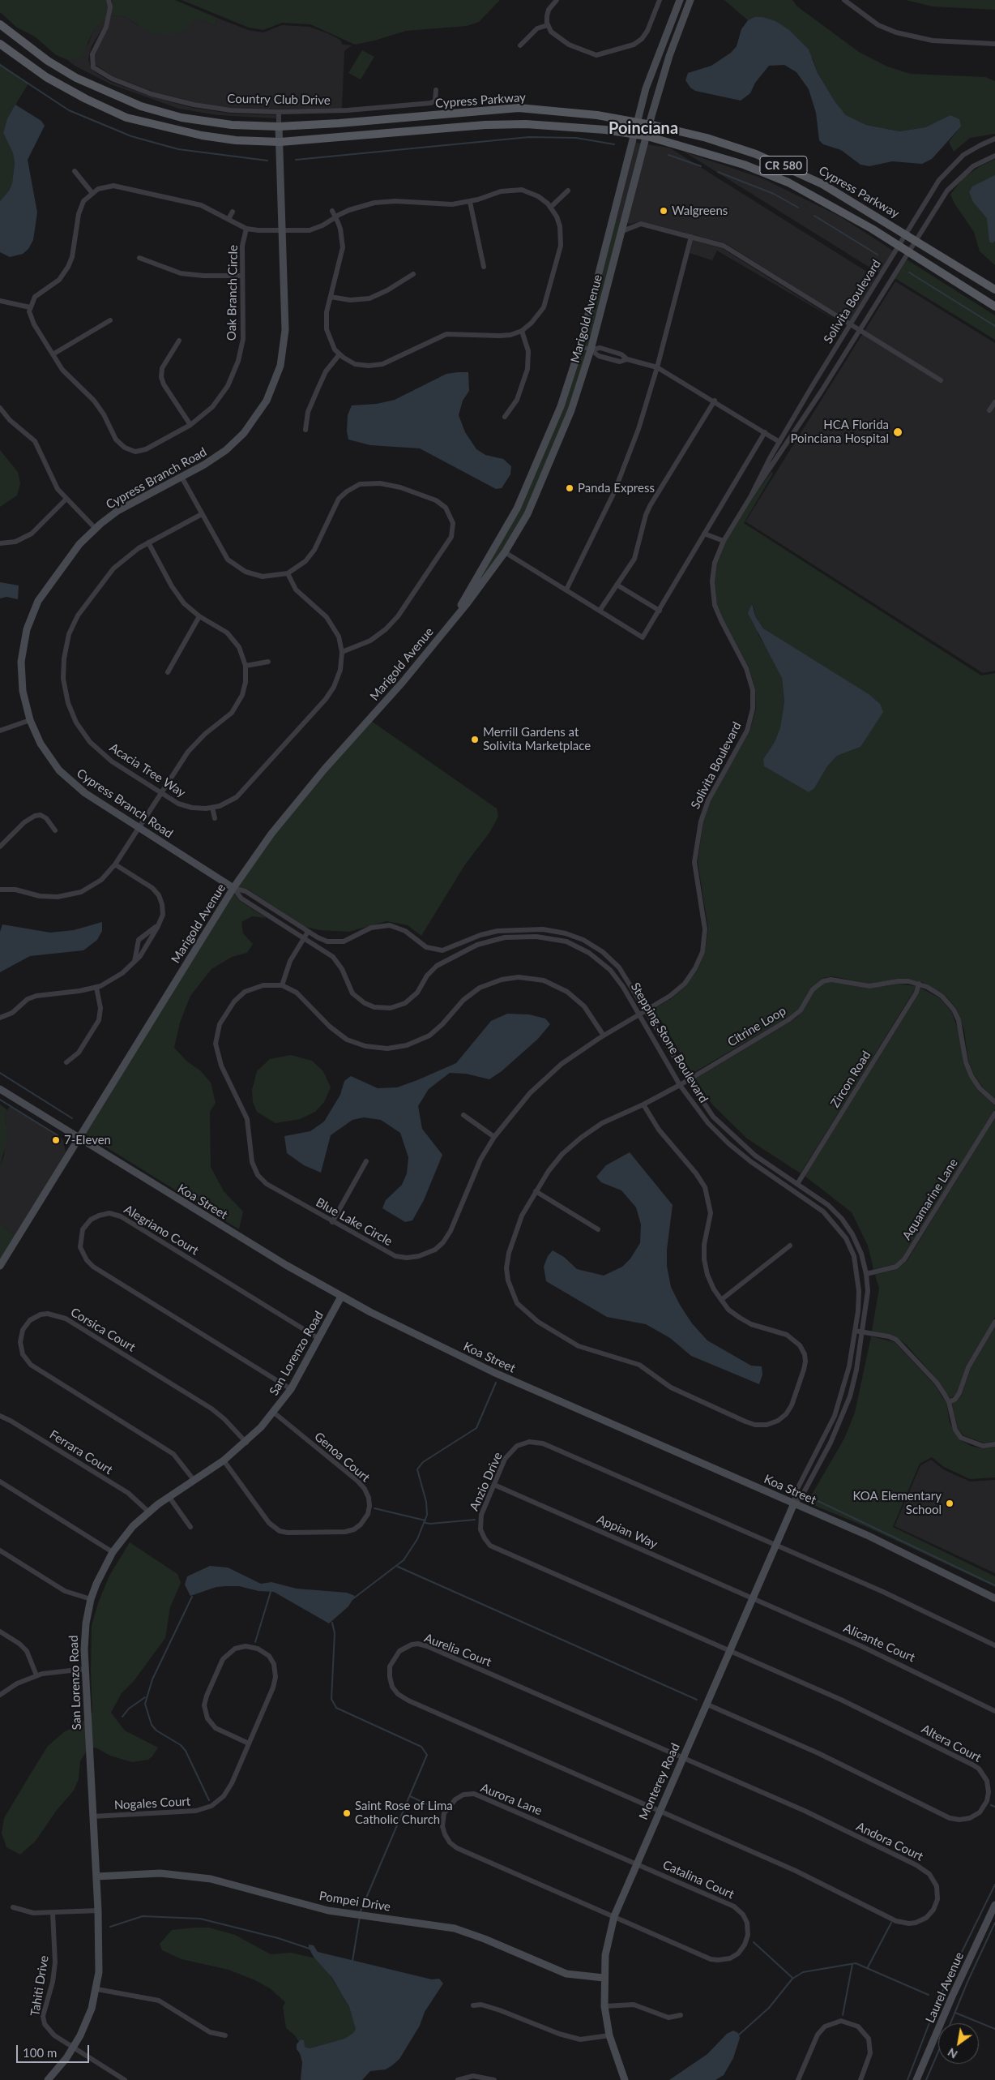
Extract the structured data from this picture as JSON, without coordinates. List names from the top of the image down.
{
  "streets": {
    "main road": [
      "Cypress Parkway",
      "CR 580",
      "Marigold Avenue",
      "Cypress Branch Road",
      "Koa Street",
      "San Lorenzo Road",
      "Monterey Road",
      "Pompei Drive",
      "Laurel Avenue"
    ],
    "street": [
      "Country Club Drive",
      "Oak Branch Circle",
      "Solivita Boulevard",
      "Acacia Tree Way",
      "Citrine Loop",
      "Stepping Stone Boulevard",
      "Zircon Road",
      "Aquamarine Lane",
      "Blue Lake Circle",
      "Alegriano Court",
      "Corsica Court",
      "Ferrara Court",
      "Genoa Court",
      "Anzio Drive",
      "Appian Way",
      "Alicante Court",
      "Aurelia Court",
      "Altera Court",
      "Aurora Lane",
      "Nogales Court",
      "Andora Court",
      "Catalina Court",
      "Tahiti Drive"
    ]
  },
  "crossings": [
    ["Cypress Parkway", "Solivita Boulevard"],
    ["Cypress Parkway", "Marigold Avenue"],
    ["Cypress Parkway", "Cypress Branch Road"],
    ["Oak Branch Circle", "Cypress Branch Road"],
    ["Solivita Boulevard", "Stepping Stone Boulevard"],
    ["Solivita Boulevard", "Blue Lake Circle"],
    ["Marigold Avenue", "Cypress Branch Road"],
    ["Marigold Avenue", "Stepping Stone Boulevard"],
    ["Marigold Avenue", "Koa Street"],
    ["Cypress Branch Road", "Stepping Stone Boulevard"],
    ["Citrine Loop", "Stepping Stone Boulevard"],
    ["Citrine Loop", "Zircon Road"],
    ["Stepping Stone Boulevard", "Zircon Road"],
    ["Stepping Stone Boulevard", "Aquamarine Lane"],
    ["Stepping Stone Boulevard", "Koa Street"],
    ["Stepping Stone Boulevard", "Blue Lake Circle"],
    ["Stepping Stone Boulevard", "Monterey Road"],
    ["Koa Street", "San Lorenzo Road"],
    ["Koa Street", "Monterey Road"],
    ["Alegriano Court", "San Lorenzo Road"],
    ["Corsica Court", "San Lorenzo Road"],
    ["San Lorenzo Road", "Ferrara Court"],
    ["San Lorenzo Road", "Genoa Court"],
    ["San Lorenzo Road", "Nogales Court"],
    ["San Lorenzo Road", "Pompei Drive"],
    ["San Lorenzo Road", "Tahiti Drive"],
    ["Anzio Drive", "Appian Way"],
    ["Anzio Drive", "Altera Court"],
    ["Anzio Drive", "Monterey Road"],
    ["Appian Way", "Alicante Court"],
    ["Appian Way", "Monterey Road"],
    ["Alicante Court", "Monterey Road"],
    ["Aurelia Court", "Monterey Road"],
    ["Aurelia Court", "Andora Court"],
    ["Altera Court", "Monterey Road"],
    ["Monterey Road", "Aurora Lane"],
    ["Monterey Road", "Andora Court"],
    ["Monterey Road", "Catalina Court"],
    ["Monterey Road", "Pompei Drive"],
    ["Aurora Lane", "Catalina Court"]
  ],
  "districts": ["Poinciana"],
  "places": [
    "Walgreens",
    "HCA Florida Poinciana Hospital",
    "Panda Express",
    "Merrill Gardens at Solivita Marketplace",
    "7-Eleven",
    "KOA Elementary School",
    "Saint Rose of Lima Catholic Church"
  ],
  "scale_bar": "100 m",
  "north": "bottom left"
}
